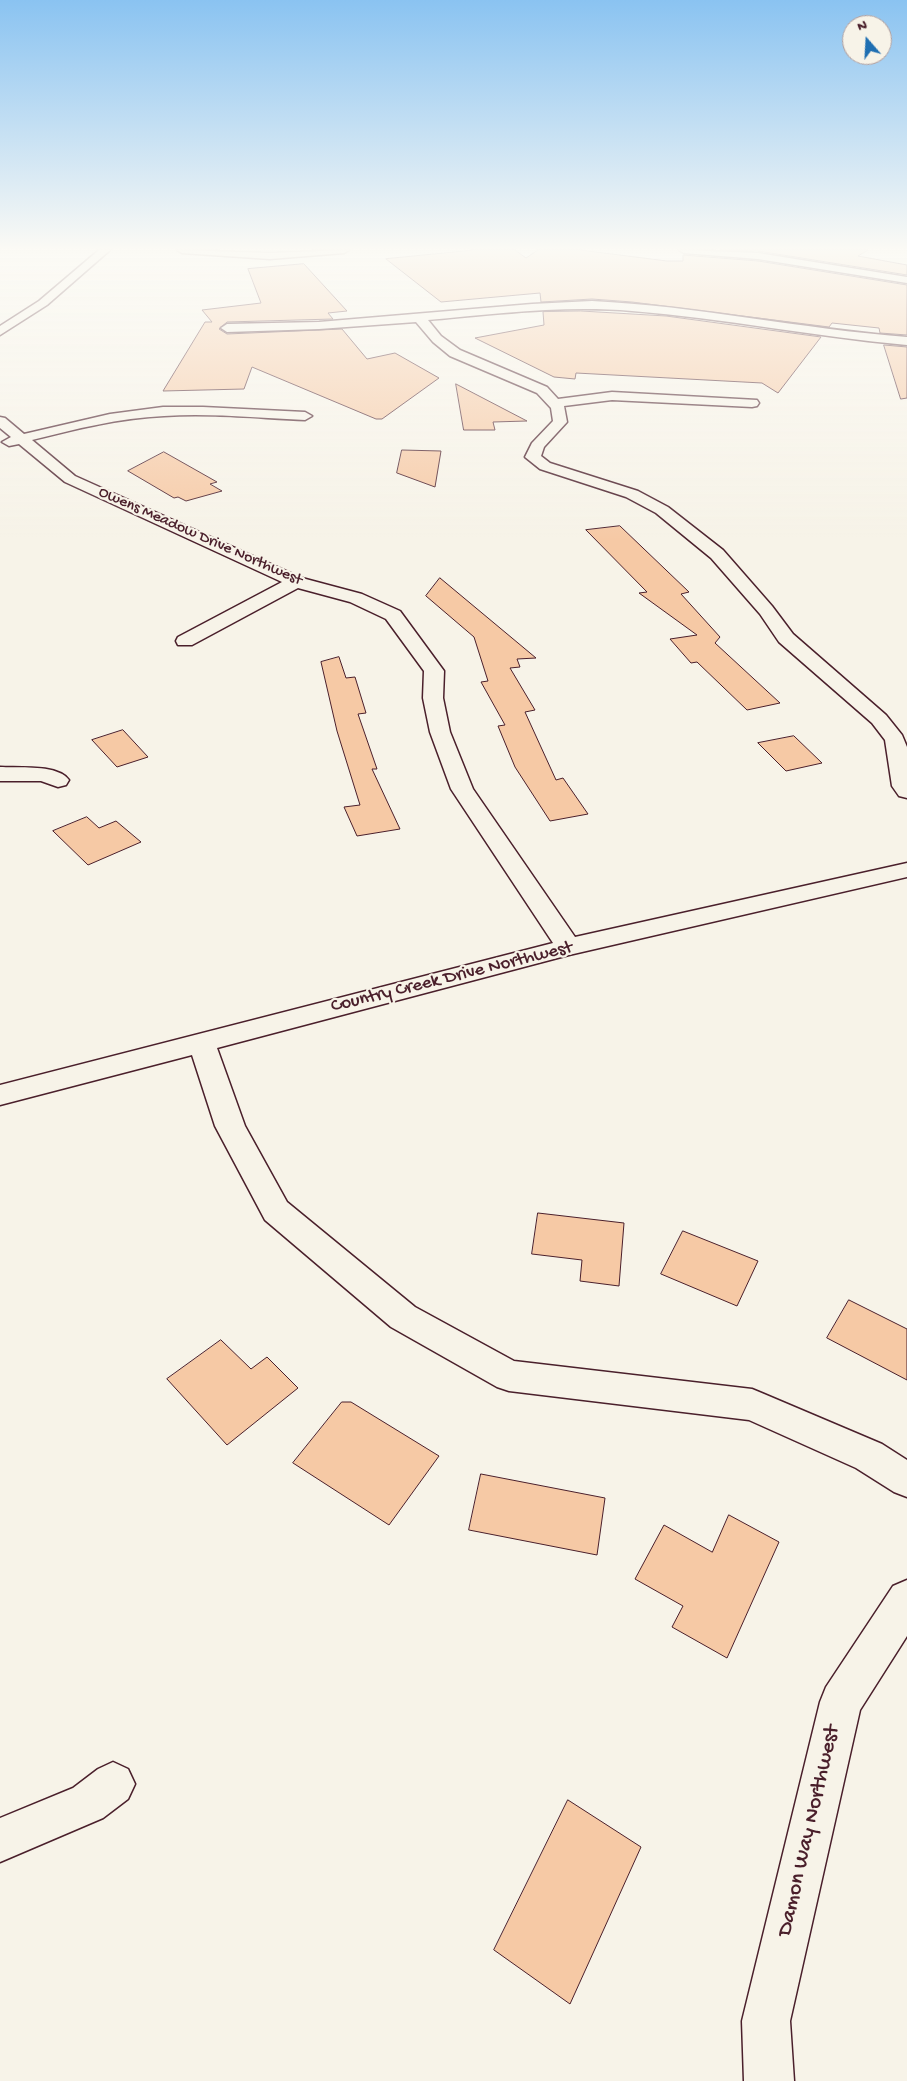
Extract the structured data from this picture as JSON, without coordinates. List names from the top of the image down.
{
  "streets": {
    "street": ["Owens Meadow Drive Northwest", "Country Creek Drive Northwest", "Damon Way Northwest"]
  },
  "crossings": [
    ["Owens Meadow Drive Northwest", "Country Creek Drive Northwest"]
  ],
  "north": "top"
}
